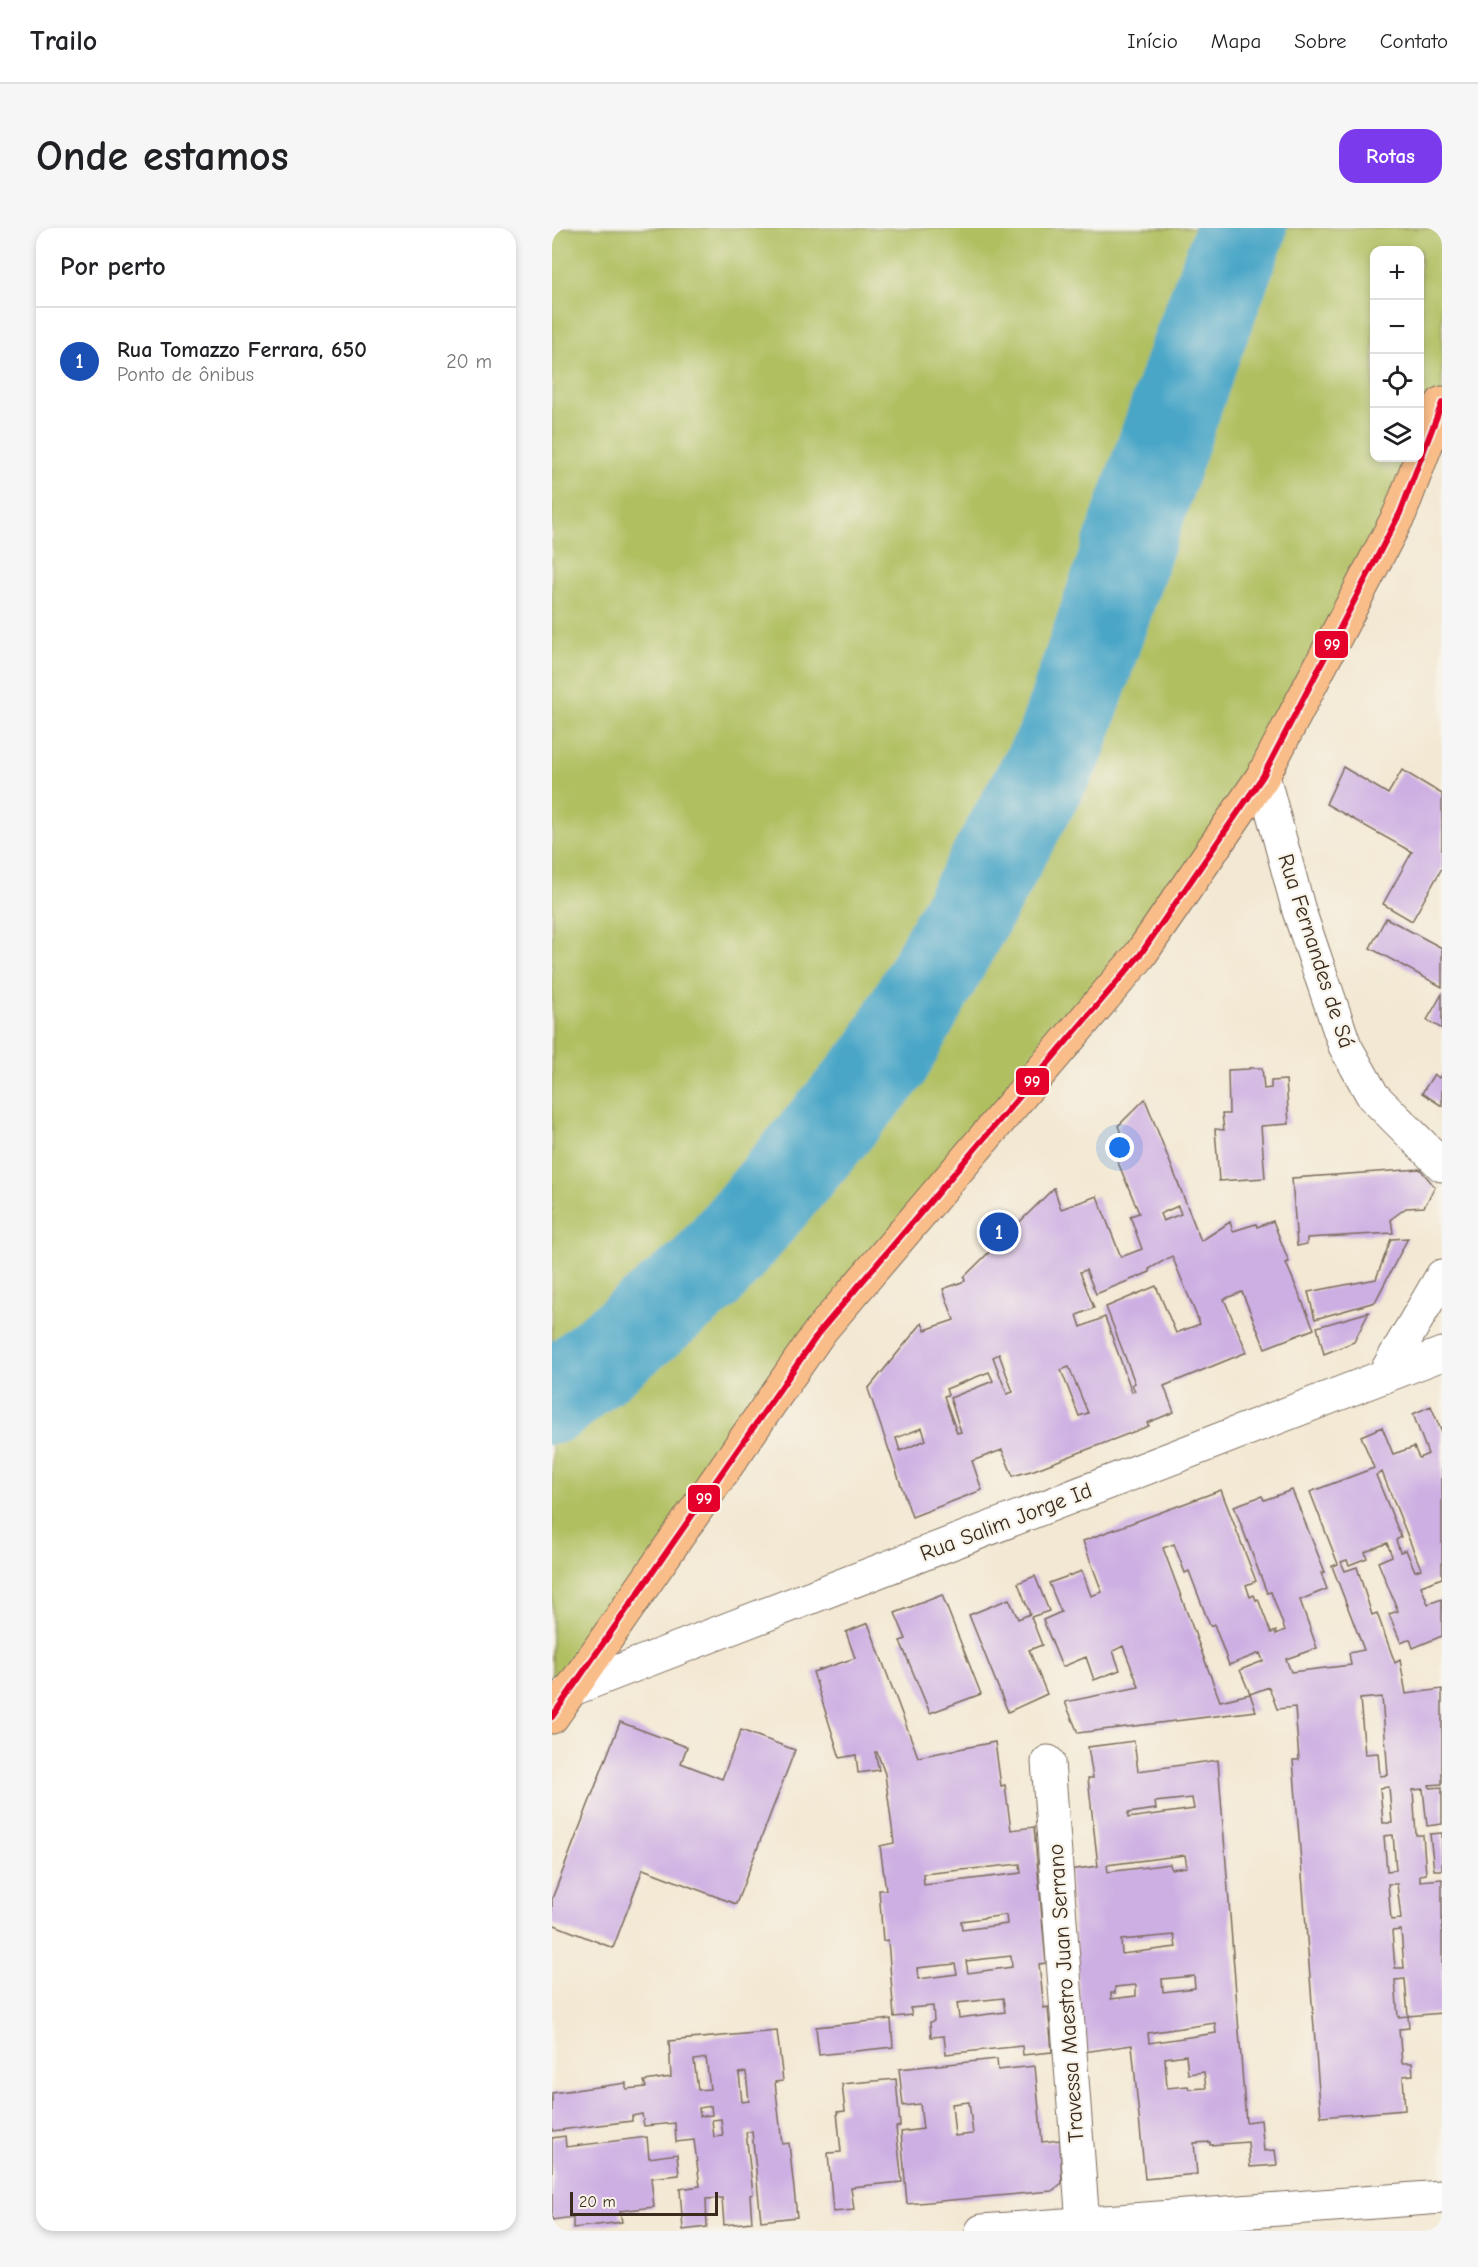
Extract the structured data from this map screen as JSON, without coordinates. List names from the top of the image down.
{
  "streets": {
    "street": ["Rua Fernandes de Sá", "Rua Salim Jorge Id", "Travessa Maestro Juan Serrano"]
  },
  "lines": ["transit line 99"],
  "scale_bar": "20 m",
  "page": {
    "header": "Trailo",
    "nav": [
      "Início",
      "Mapa",
      "Sobre",
      "Contato"
    ],
    "buttons": "Rotas",
    "title": "Onde estamos",
    "heading": "Por perto",
    "map_buttons": ["+", "−"],
    "list": [
      {
        "mark": "1",
        "name": "Rua Tomazzo Ferrara, 650",
        "note": "Ponto de ônibus",
        "value": "20 m"
      }
    ],
    "pins": "1",
    "scale": "20 m"
  }
}
